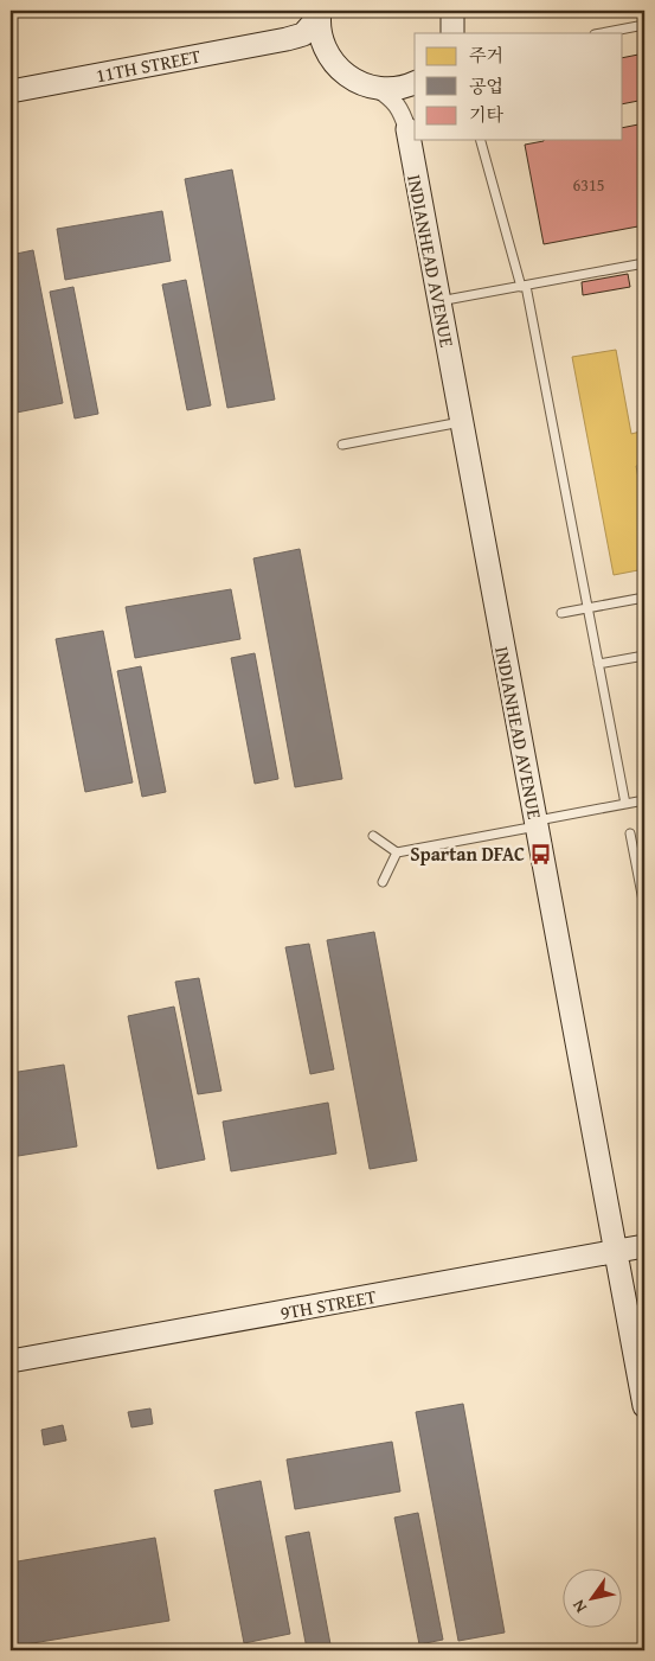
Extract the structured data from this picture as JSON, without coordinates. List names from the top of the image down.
{
  "streets": {
    "main road": ["11TH STREET", "INDIANHEAD AVENUE", "9TH STREET"]
  },
  "crossings": [
    ["INDIANHEAD AVENUE", "9TH STREET"]
  ],
  "places": {
    "bus stop": ["Spartan DFAC"]
  },
  "house_numbers": ["6315"],
  "legend": ["주거", "공업", "기타"],
  "north": "bottom left"
}
